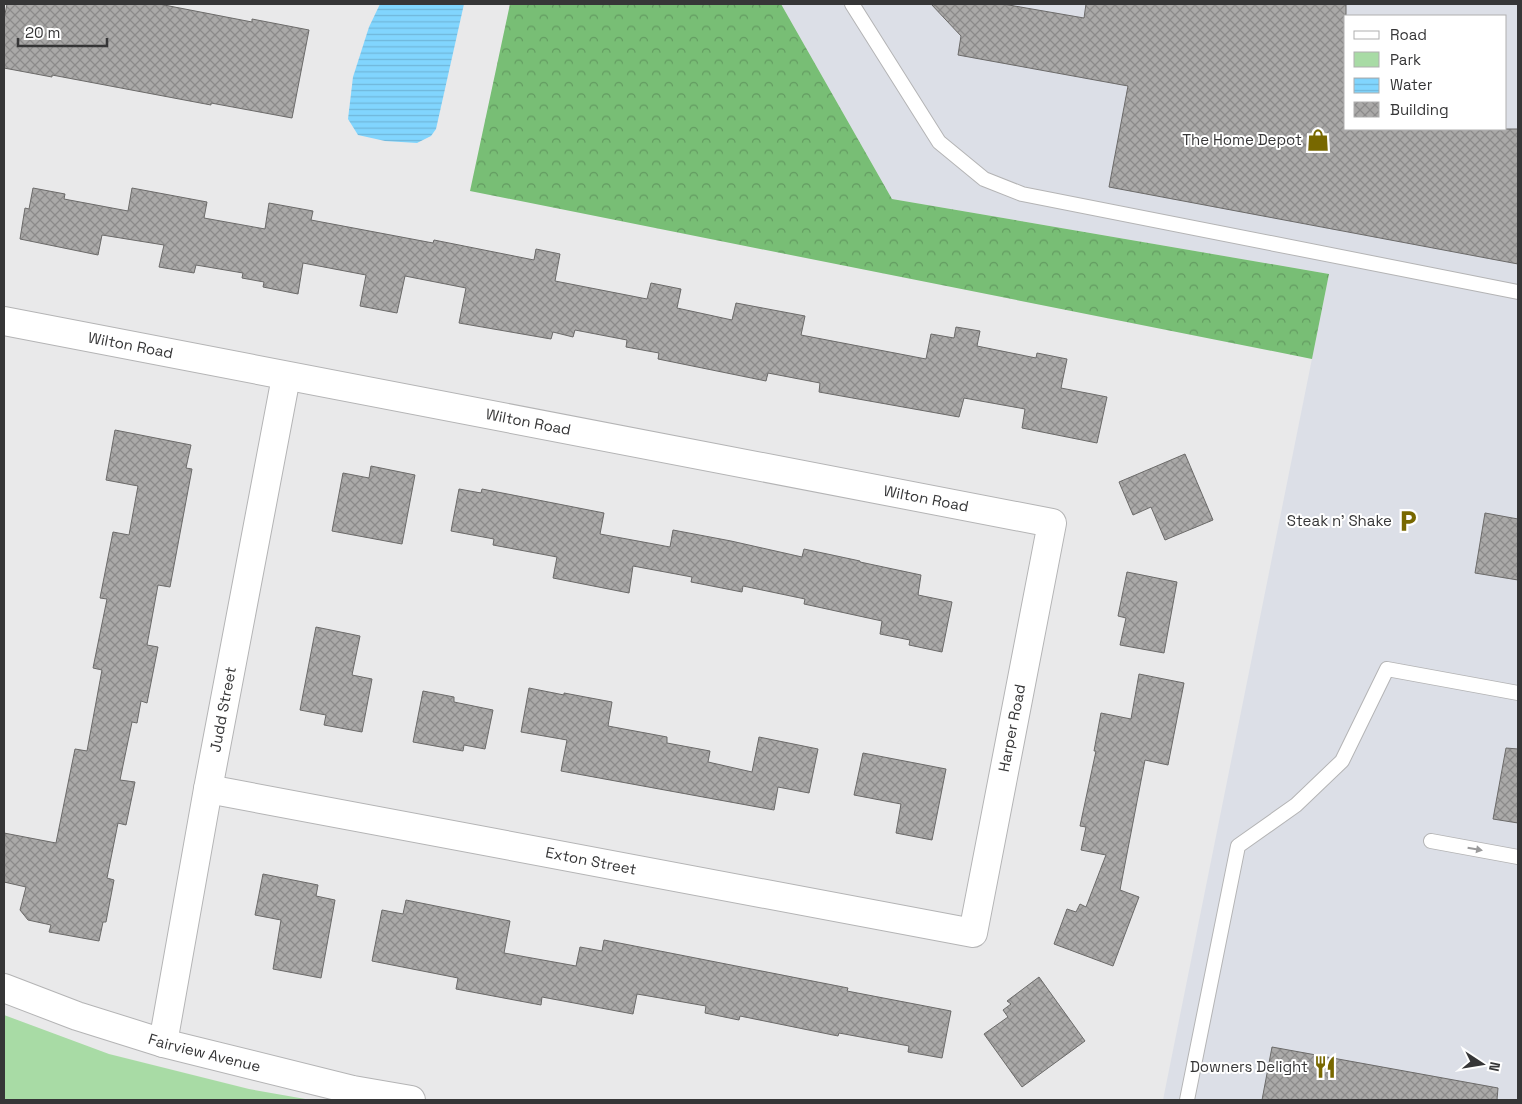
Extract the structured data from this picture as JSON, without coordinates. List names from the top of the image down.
{
  "streets": {
    "street": [
      "Wilton Road",
      "Judd Street",
      "Harper Road",
      "Exton Street",
      "Fairview Avenue"
    ]
  },
  "crossings": [
    ["Wilton Road", "Judd Street"],
    ["Wilton Road", "Harper Road"],
    ["Judd Street", "Exton Street"],
    ["Judd Street", "Fairview Avenue"],
    ["Harper Road", "Exton Street"]
  ],
  "places": {
    "shop": ["The Home Depot"],
    "parking": ["Steak n' Shake"],
    "restaurant": ["Downers Delight"]
  },
  "legend": [
    "Road",
    "Park",
    "Water",
    "Building"
  ],
  "scale_bar": "20 m",
  "north": "right"
}
